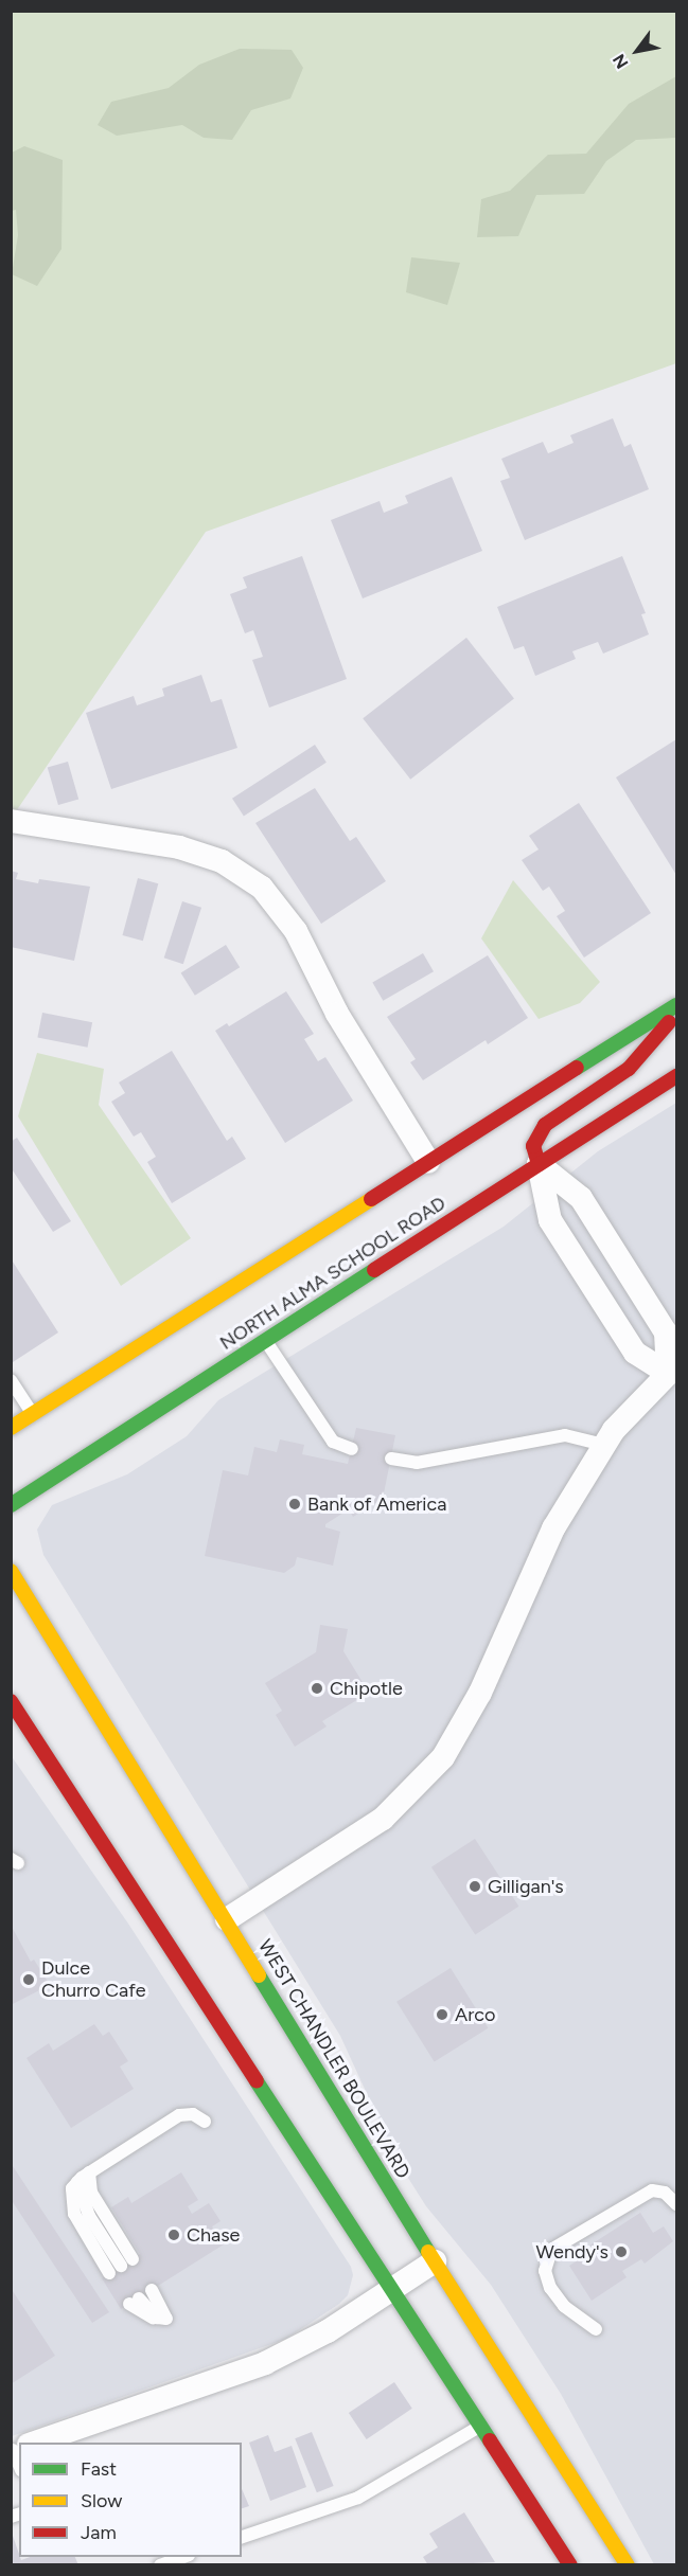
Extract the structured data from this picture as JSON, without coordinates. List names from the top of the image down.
{
  "streets": {
    "main road": ["NORTH ALMA SCHOOL ROAD", "WEST CHANDLER BOULEVARD"]
  },
  "places": [
    "Bank of America",
    "Chipotle",
    "Gilligan's",
    "Dulce Churro Cafe",
    "Arco",
    "Chase",
    "Wendy's"
  ],
  "legend": ["Fast", "Slow", "Jam"],
  "north": "bottom left"
}
